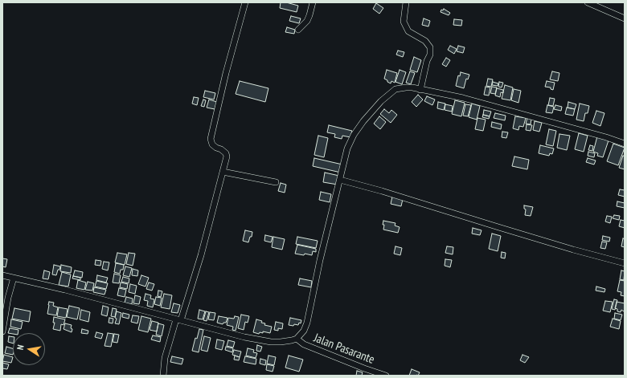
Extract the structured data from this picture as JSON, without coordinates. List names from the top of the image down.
{
  "streets": {
    "street": ["Jalan Pasarante"]
  },
  "north": "left"
}
